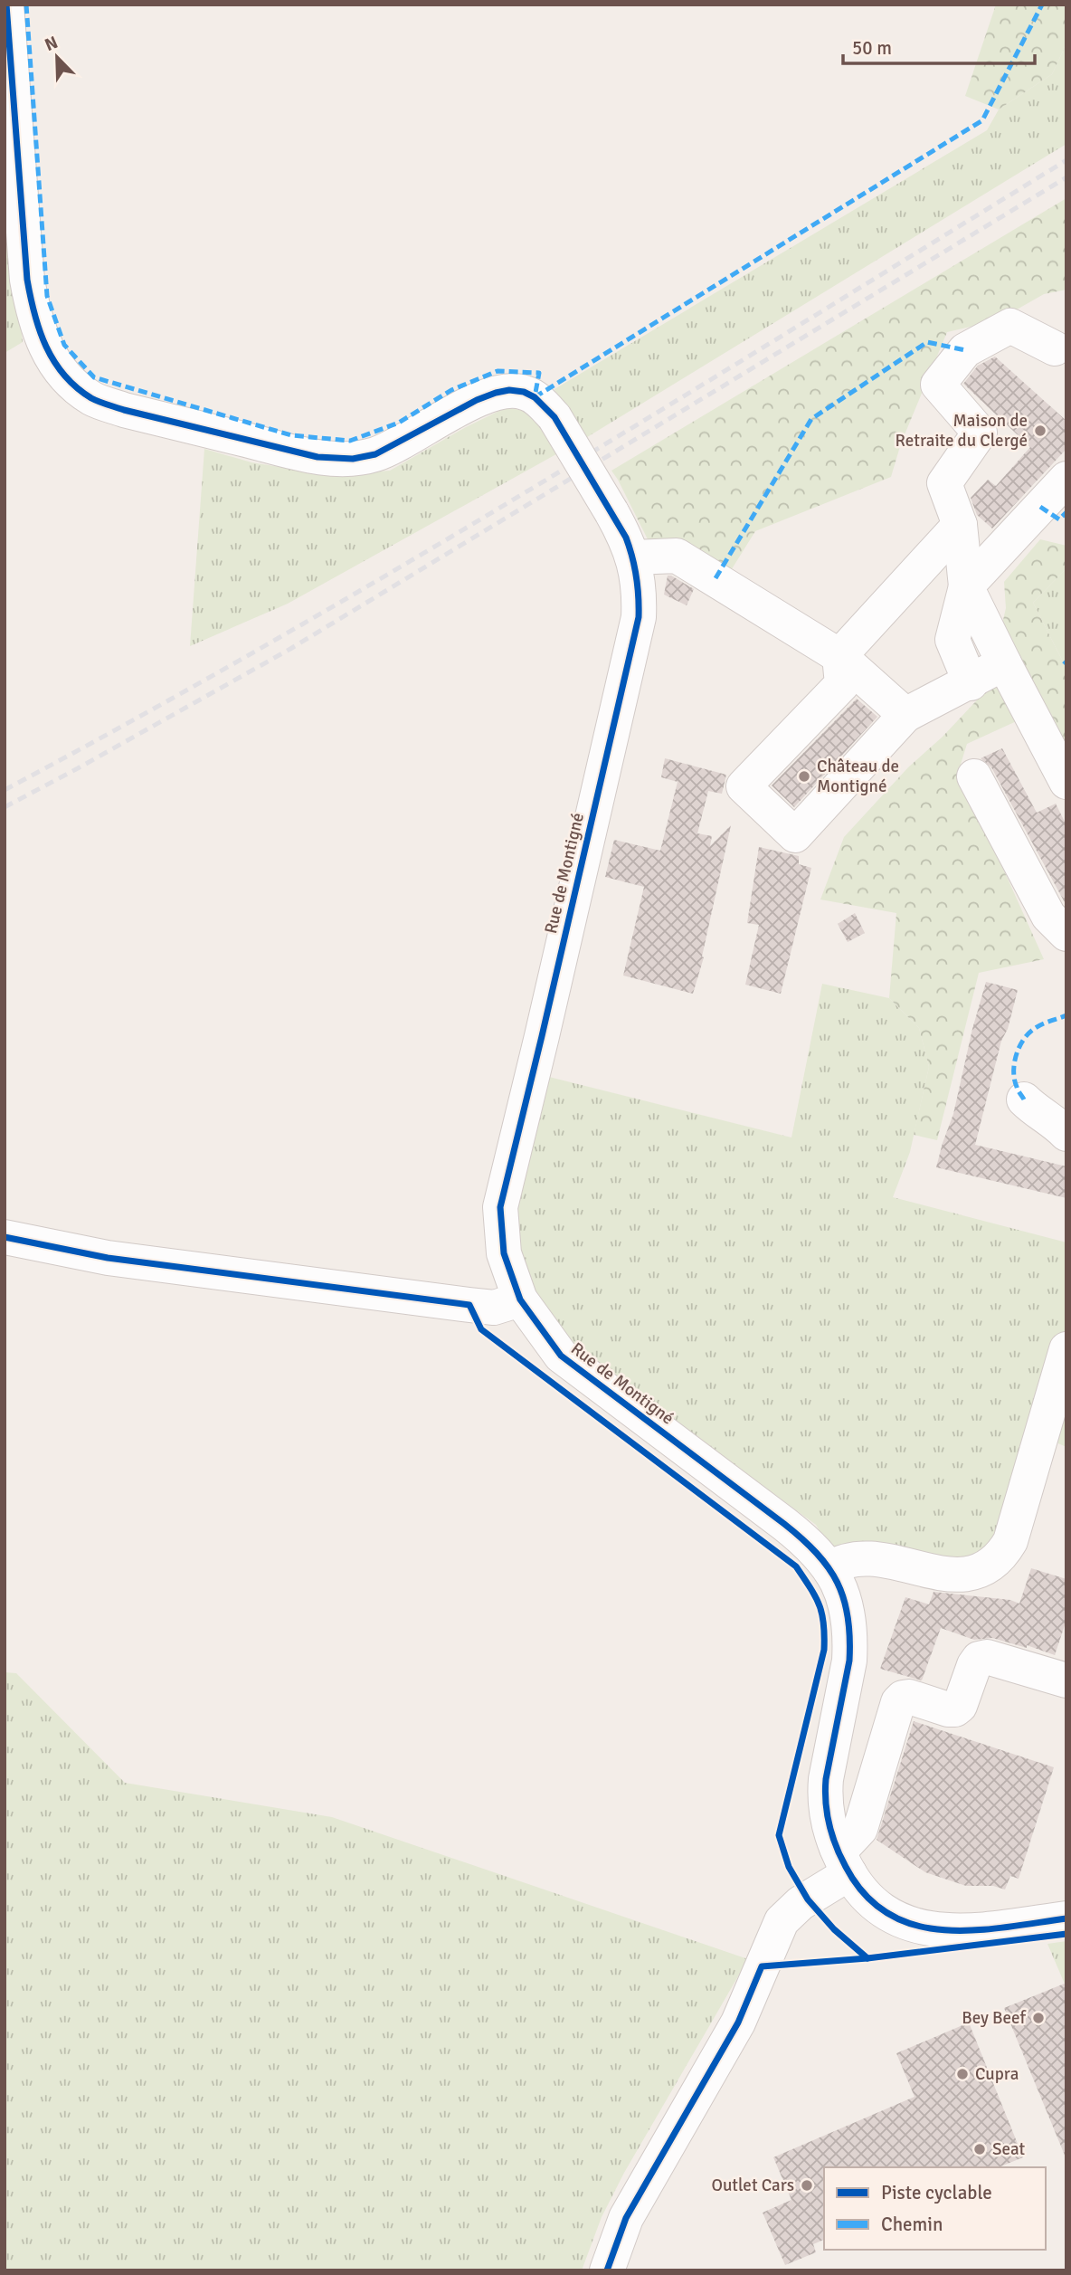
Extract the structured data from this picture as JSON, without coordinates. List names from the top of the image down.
{
  "streets": {
    "street": ["Rue de Montigné"]
  },
  "places": [
    "Maison de Retraite du Clergé",
    "Château de Montigné",
    "Bey Beef",
    "Cupra",
    "Seat",
    "Outlet Cars"
  ],
  "legend": ["Piste cyclable", "Chemin"],
  "scale_bar": "50 m",
  "north": "top left"
}
